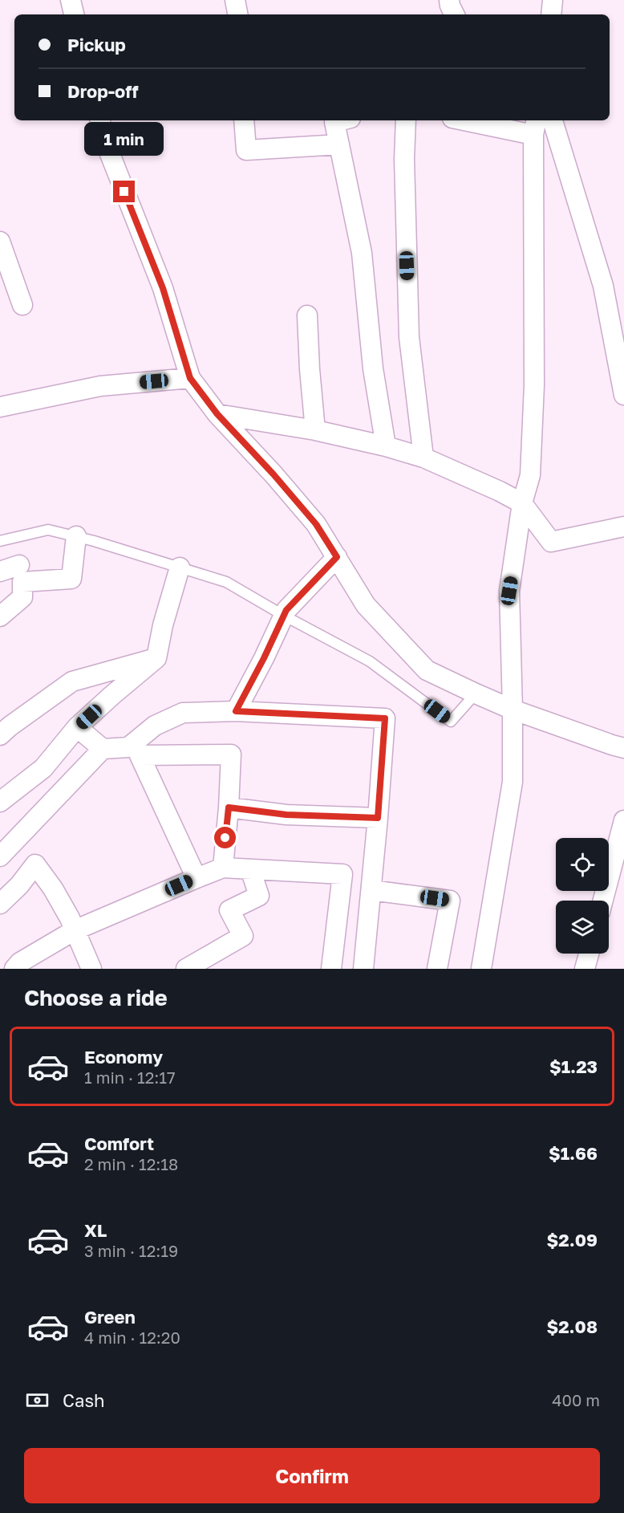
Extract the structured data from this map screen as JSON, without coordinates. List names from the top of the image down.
{
  "page": {
    "banner": ["Pickup", "Drop-off"],
    "bubble": "1 min",
    "heading": "Choose a ride",
    "list": [
      {
        "name": "Economy",
        "note": "1 min · 12:17",
        "value": "$1.23"
      },
      {
        "name": "Comfort",
        "note": "2 min · 12:18",
        "value": "$1.66"
      },
      {
        "name": "XL",
        "note": "3 min · 12:19",
        "value": "$2.09"
      },
      {
        "name": "Green",
        "note": "4 min · 12:20",
        "value": "$2.08"
      }
    ],
    "pay": ["Cash", "400 m"],
    "buttons": "Confirm"
  }
}
